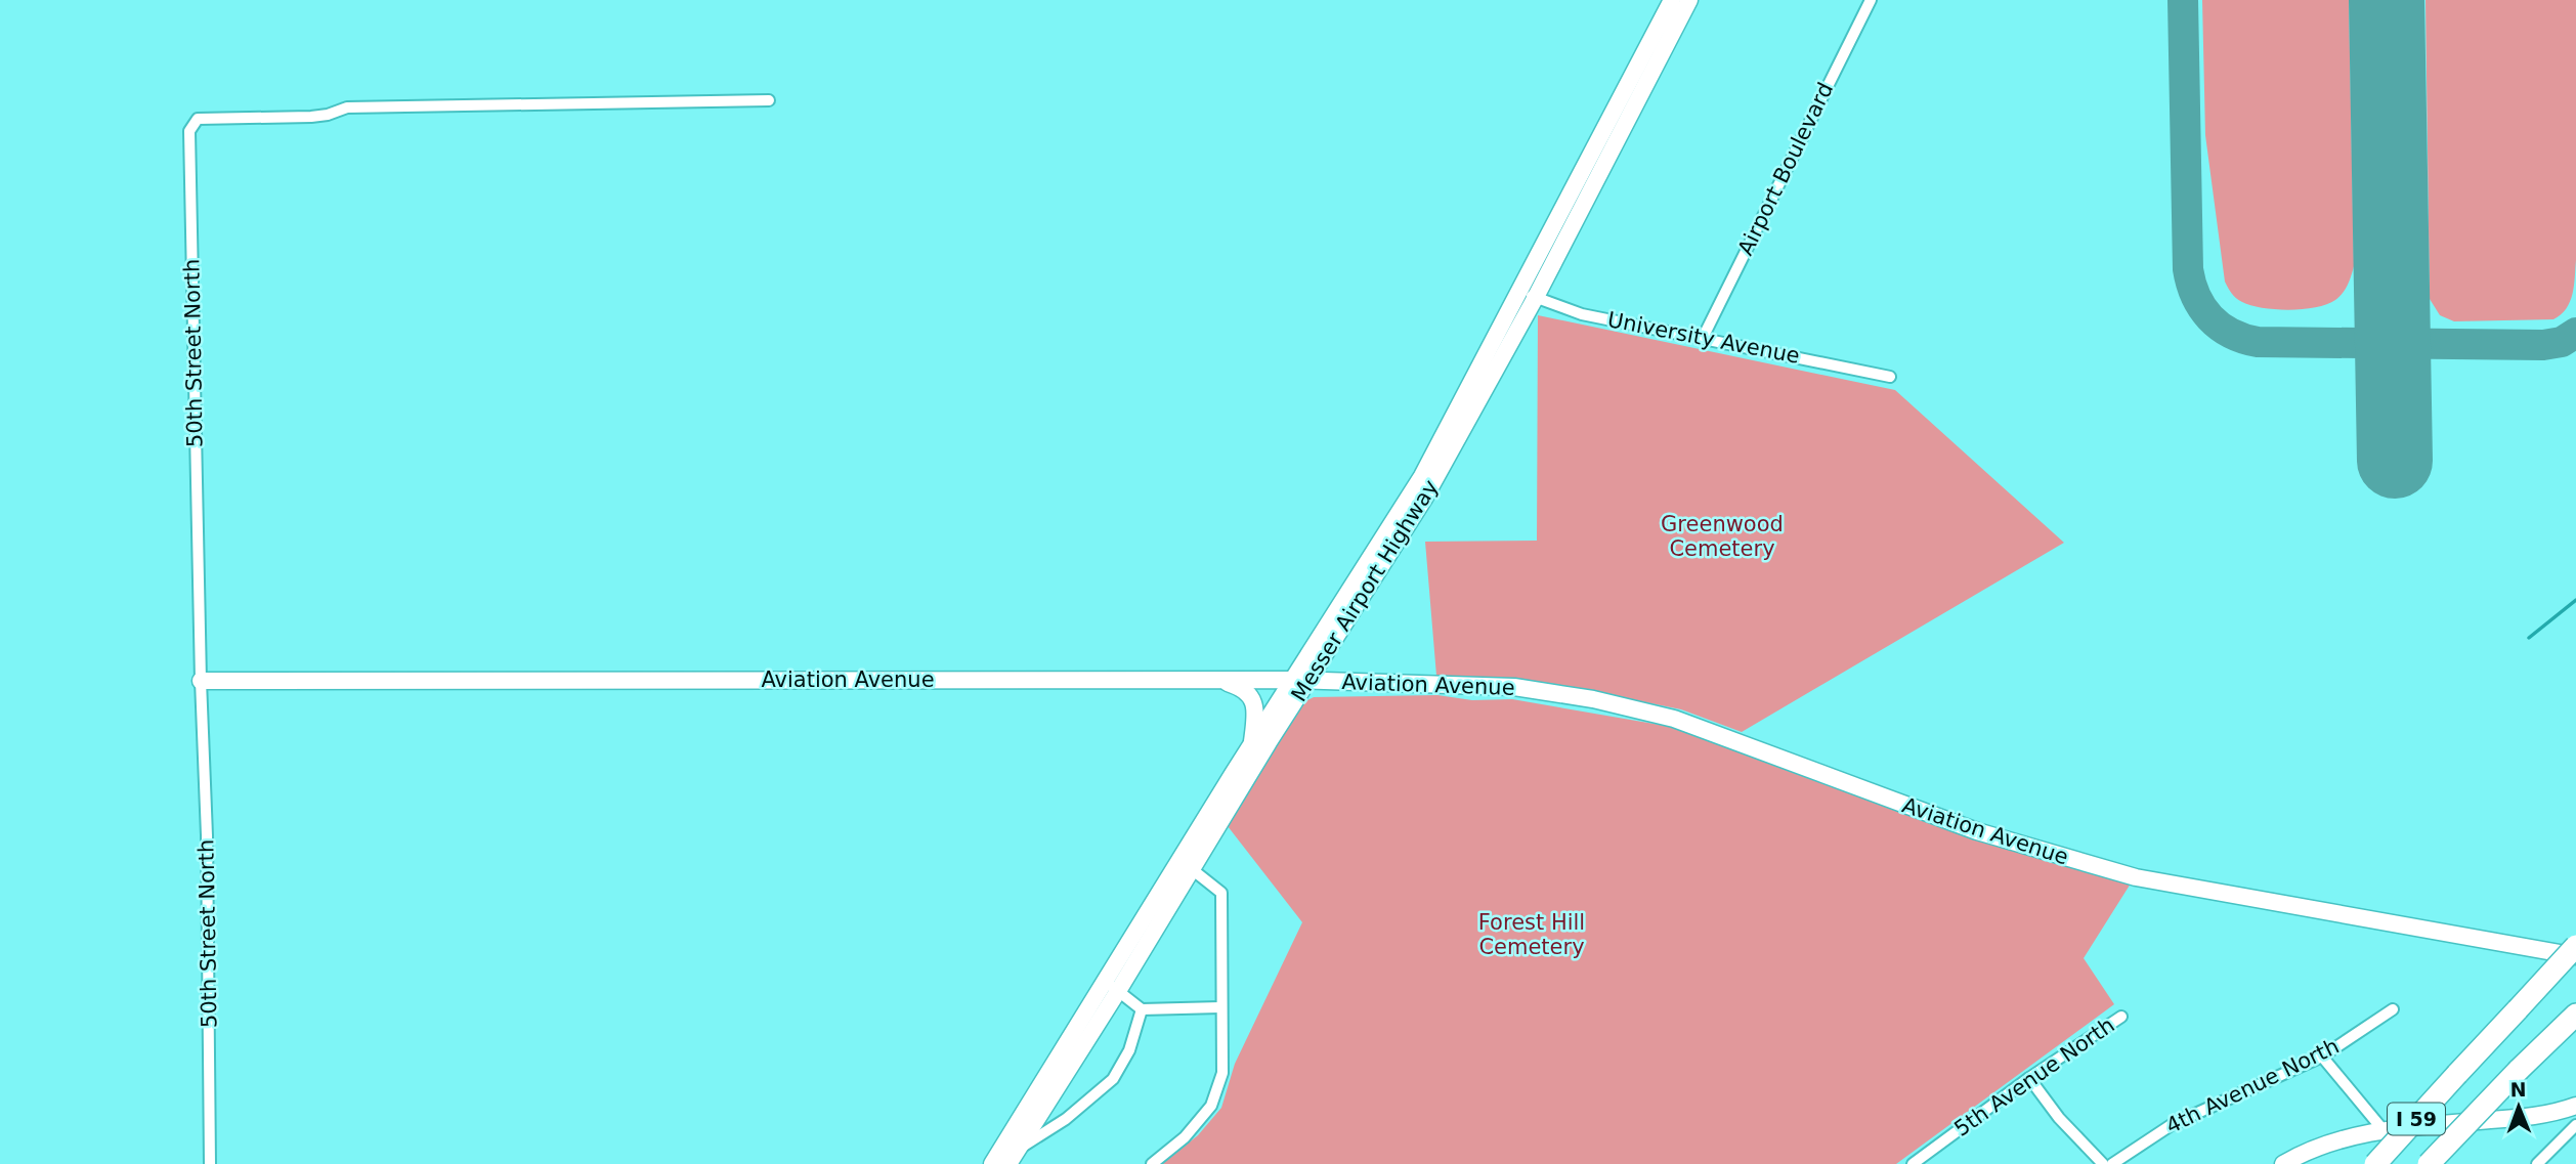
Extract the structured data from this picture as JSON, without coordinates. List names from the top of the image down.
{
  "streets": {
    "highway": ["I 59"],
    "street": [
      "Airport Boulevard",
      "University Avenue",
      "50th Street North",
      "Messer Airport Highway",
      "Aviation Avenue",
      "5th Avenue North",
      "4th Avenue North"
    ]
  },
  "crossings": [
    ["Airport Boulevard", "University Avenue"],
    ["University Avenue", "Messer Airport Highway"],
    ["50th Street North", "Aviation Avenue"],
    ["Messer Airport Highway", "Aviation Avenue"]
  ],
  "parks": ["Greenwood Cemetery", "Forest Hill Cemetery"],
  "north": "top"
}
